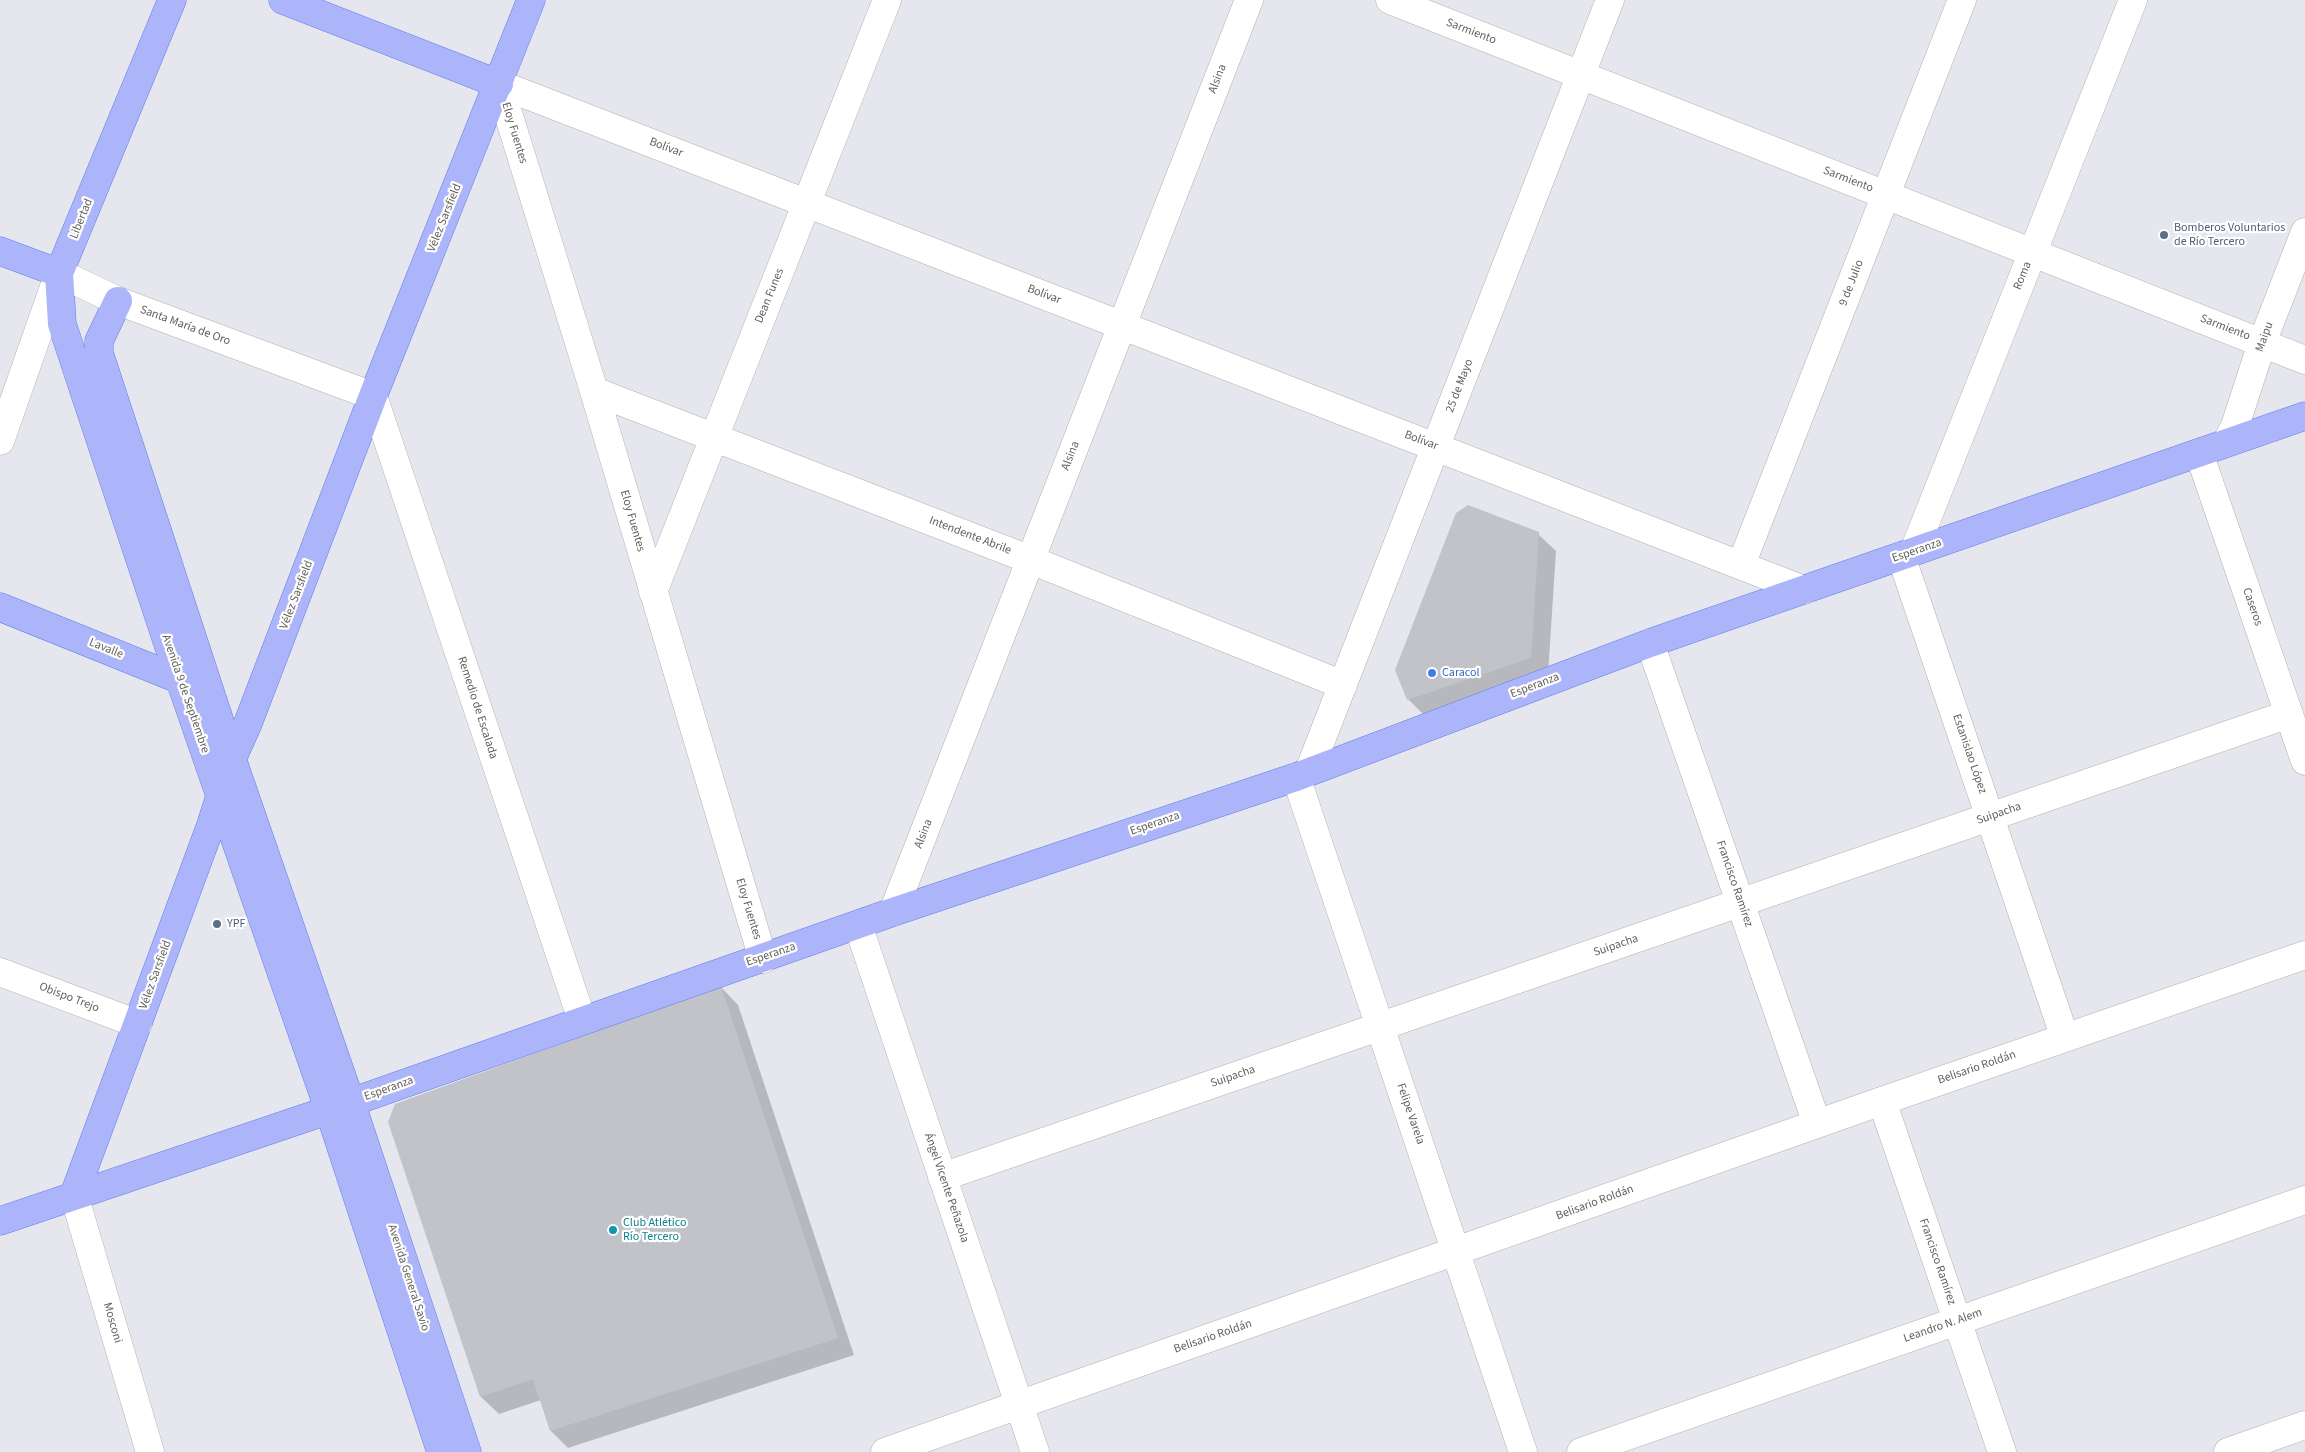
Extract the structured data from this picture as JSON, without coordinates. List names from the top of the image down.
{
  "streets": {
    "main road": [
      "Bolívar",
      "Vélez Sarsfield",
      "Libertad",
      "Santa María de Oro",
      "Esperanza",
      "Lavalle",
      "Avenida 9 de Septiembre",
      "Avenida General Savio"
    ],
    "street": [
      "Sarmiento",
      "Alsina",
      "Eloy Fuentes",
      "Roma",
      "9 de Julio",
      "Dean Funes",
      "Maipu",
      "25 de Mayo",
      "Intendente Abrile",
      "Caseros",
      "Remedio de Escalada",
      "Estanislao López",
      "Suipacha",
      "Francisco Ramírez",
      "Obispo Trejo",
      "Belisario Roldán",
      "Felipe Varela",
      "Ángel Vicente Peñazola",
      "Mosconi",
      "Leandro N. Alem"
    ]
  },
  "crossings": [
    ["Sarmiento", "Roma"],
    ["Sarmiento", "9 de Julio"],
    ["Sarmiento", "Maipu"],
    ["Sarmiento", "25 de Mayo"],
    ["Alsina", "Bolívar"],
    ["Alsina", "Intendente Abrile"],
    ["Alsina", "Esperanza"],
    ["Eloy Fuentes", "Bolívar"],
    ["Eloy Fuentes", "Vélez Sarsfield"],
    ["Eloy Fuentes", "Dean Funes"],
    ["Eloy Fuentes", "Intendente Abrile"],
    ["Eloy Fuentes", "Esperanza"],
    ["Bolívar", "Vélez Sarsfield"],
    ["Bolívar", "9 de Julio"],
    ["Bolívar", "Dean Funes"],
    ["Bolívar", "25 de Mayo"],
    ["Bolívar", "Esperanza"],
    ["Vélez Sarsfield", "Santa María de Oro"],
    ["Vélez Sarsfield", "Esperanza"],
    ["Vélez Sarsfield", "Avenida 9 de Septiembre"],
    ["Vélez Sarsfield", "Remedio de Escalada"],
    ["Vélez Sarsfield", "Obispo Trejo"],
    ["Vélez Sarsfield", "Mosconi"],
    ["Libertad", "Santa María de Oro"],
    ["Libertad", "Avenida 9 de Septiembre"],
    ["Roma", "Esperanza"],
    ["Roma", "Estanislao López"],
    ["Dean Funes", "Intendente Abrile"],
    ["Santa María de Oro", "Avenida 9 de Septiembre"],
    ["Santa María de Oro", "Remedio de Escalada"],
    ["Maipu", "Esperanza"],
    ["25 de Mayo", "Intendente Abrile"],
    ["25 de Mayo", "Esperanza"],
    ["25 de Mayo", "Felipe Varela"],
    ["Esperanza", "Caseros"],
    ["Esperanza", "Avenida 9 de Septiembre"],
    ["Esperanza", "Remedio de Escalada"],
    ["Esperanza", "Estanislao López"],
    ["Esperanza", "Francisco Ramírez"],
    ["Esperanza", "Felipe Varela"],
    ["Esperanza", "Ángel Vicente Peñazola"],
    ["Esperanza", "Avenida General Savio"],
    ["Esperanza", "Mosconi"],
    ["Caseros", "Suipacha"],
    ["Lavalle", "Avenida 9 de Septiembre"],
    ["Avenida 9 de Septiembre", "Avenida General Savio"],
    ["Estanislao López", "Suipacha"],
    ["Estanislao López", "Belisario Roldán"],
    ["Suipacha", "Francisco Ramírez"],
    ["Suipacha", "Felipe Varela"],
    ["Suipacha", "Ángel Vicente Peñazola"],
    ["Francisco Ramírez", "Belisario Roldán"],
    ["Francisco Ramírez", "Leandro N. Alem"],
    ["Belisario Roldán", "Felipe Varela"],
    ["Belisario Roldán", "Ángel Vicente Peñazola"]
  ],
  "places": [
    "Bomberos Voluntarios de Río Tercero",
    "Caracol",
    "YPF",
    "Club Atlético Río Tercero"
  ]
}
